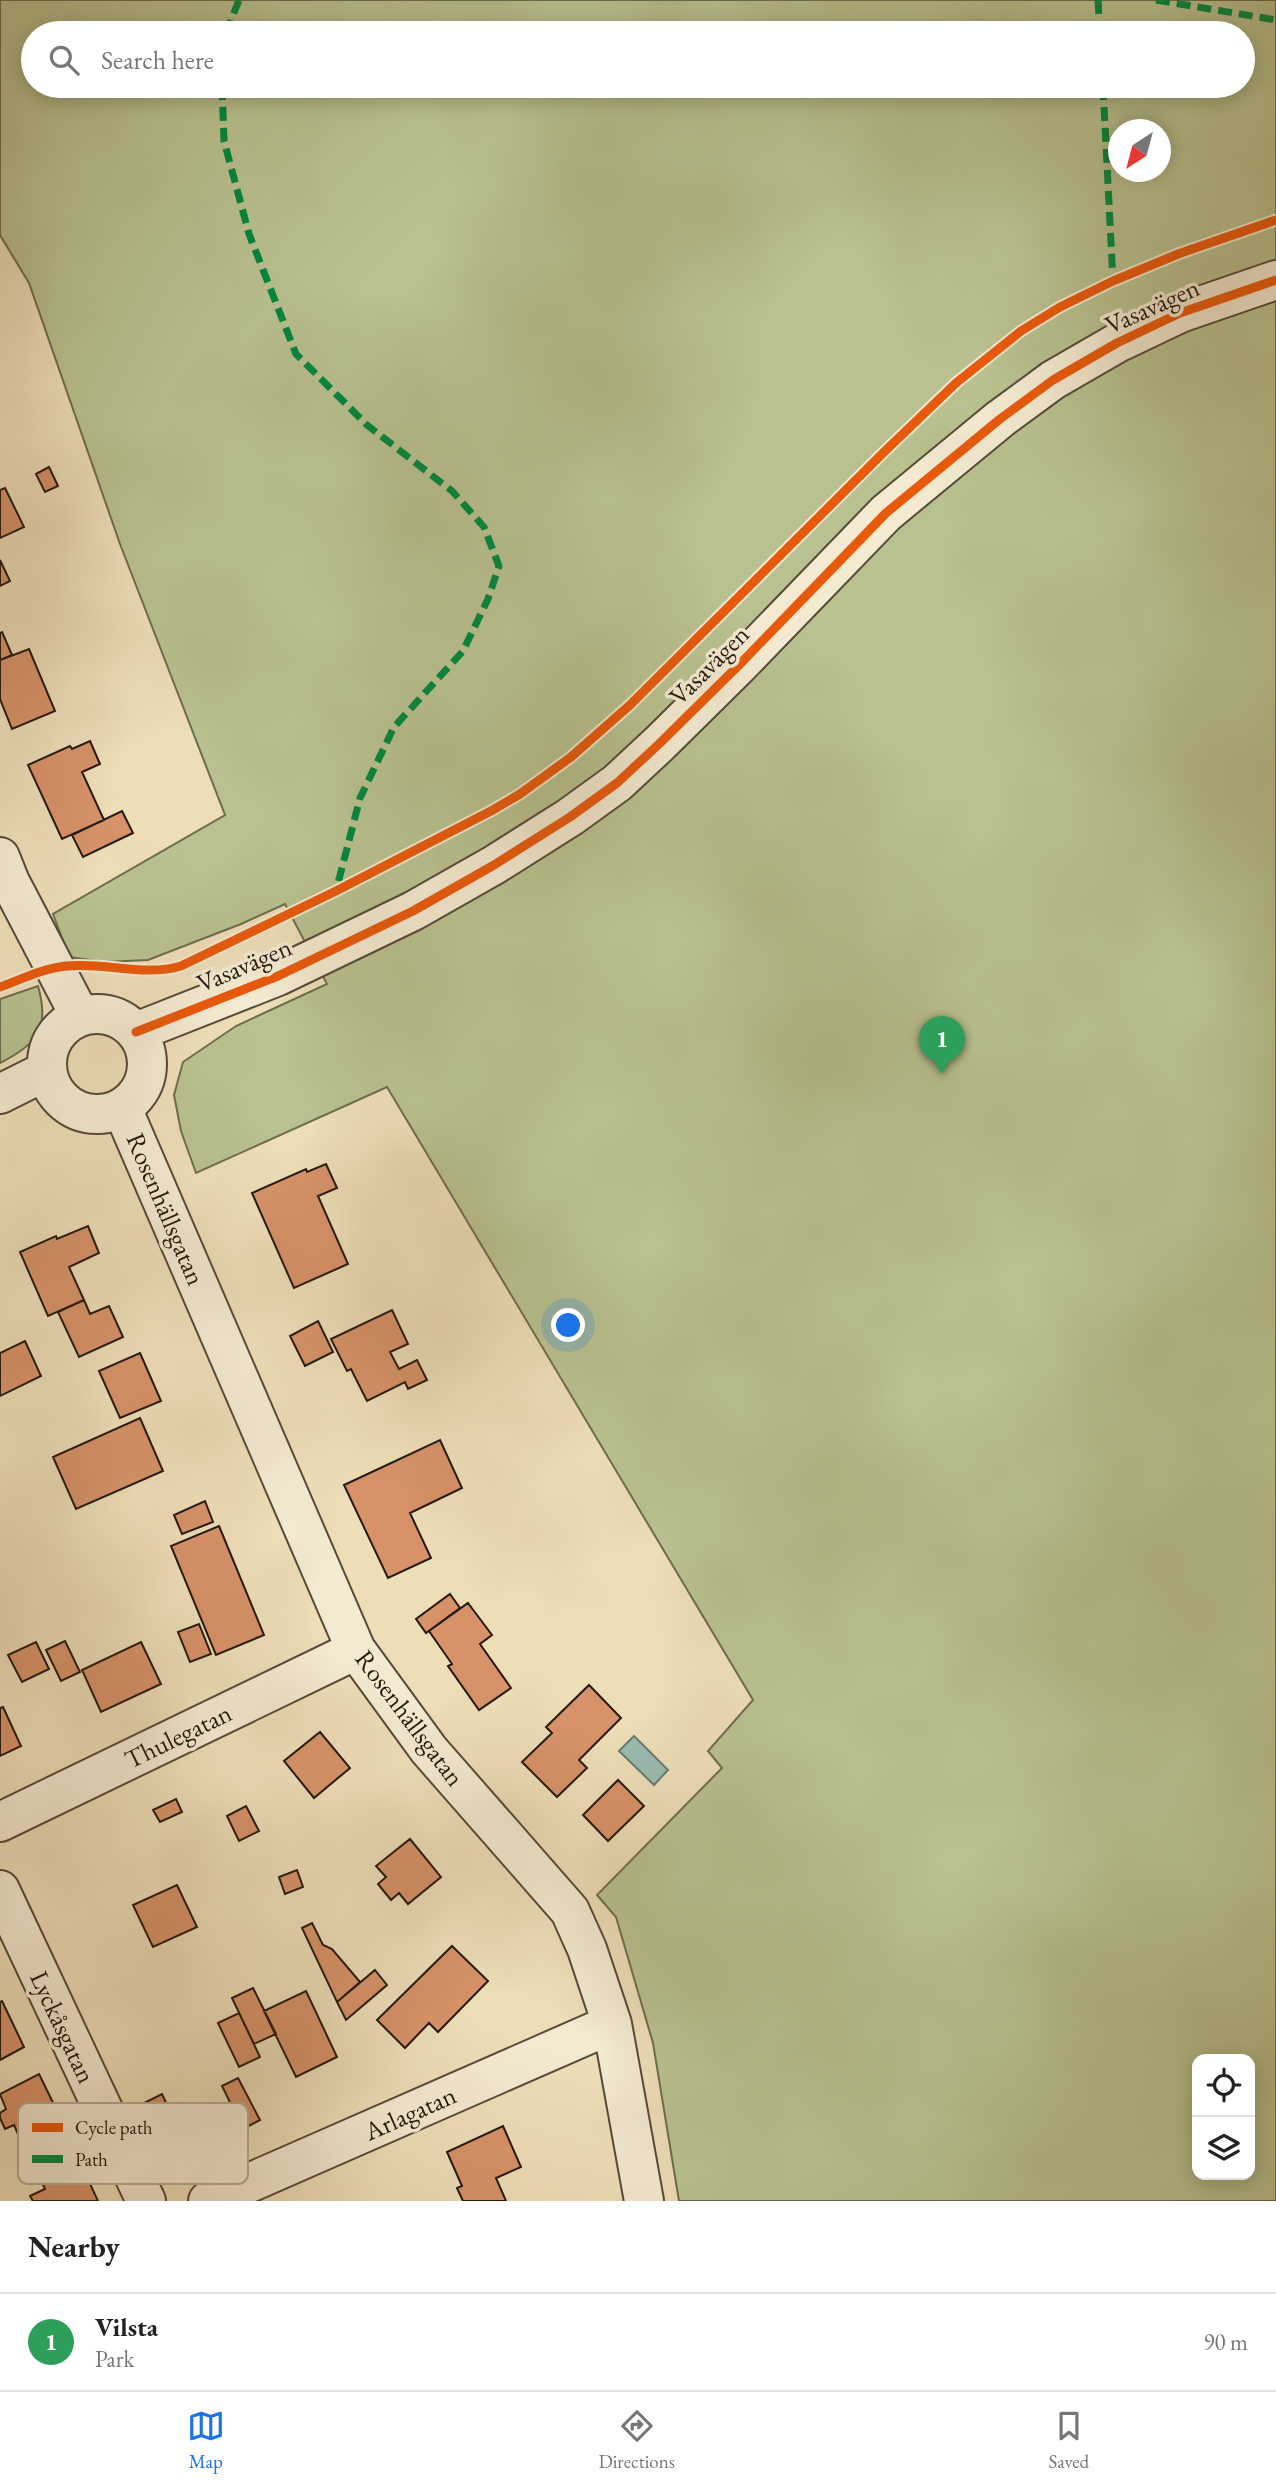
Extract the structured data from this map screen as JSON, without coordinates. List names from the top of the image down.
{
  "streets": {
    "street": [
      "Vasavägen",
      "Rosenhällsgatan",
      "Thulegatan",
      "Lyckåsgatan",
      "Arlagatan"
    ]
  },
  "crossings": [
    ["Vasavägen", "Rosenhällsgatan"],
    ["Rosenhällsgatan", "Thulegatan"],
    ["Rosenhällsgatan", "Arlagatan"]
  ],
  "legend": ["Cycle path", "Path"],
  "north": "bottom left",
  "page": {
    "search": "Search here",
    "pins": "1",
    "heading": "Nearby",
    "list": [
      {
        "mark": "1",
        "name": "Vilsta",
        "note": "Park",
        "value": "90 m"
      }
    ],
    "nav": ["Map", "Directions", "Saved"]
  }
}
